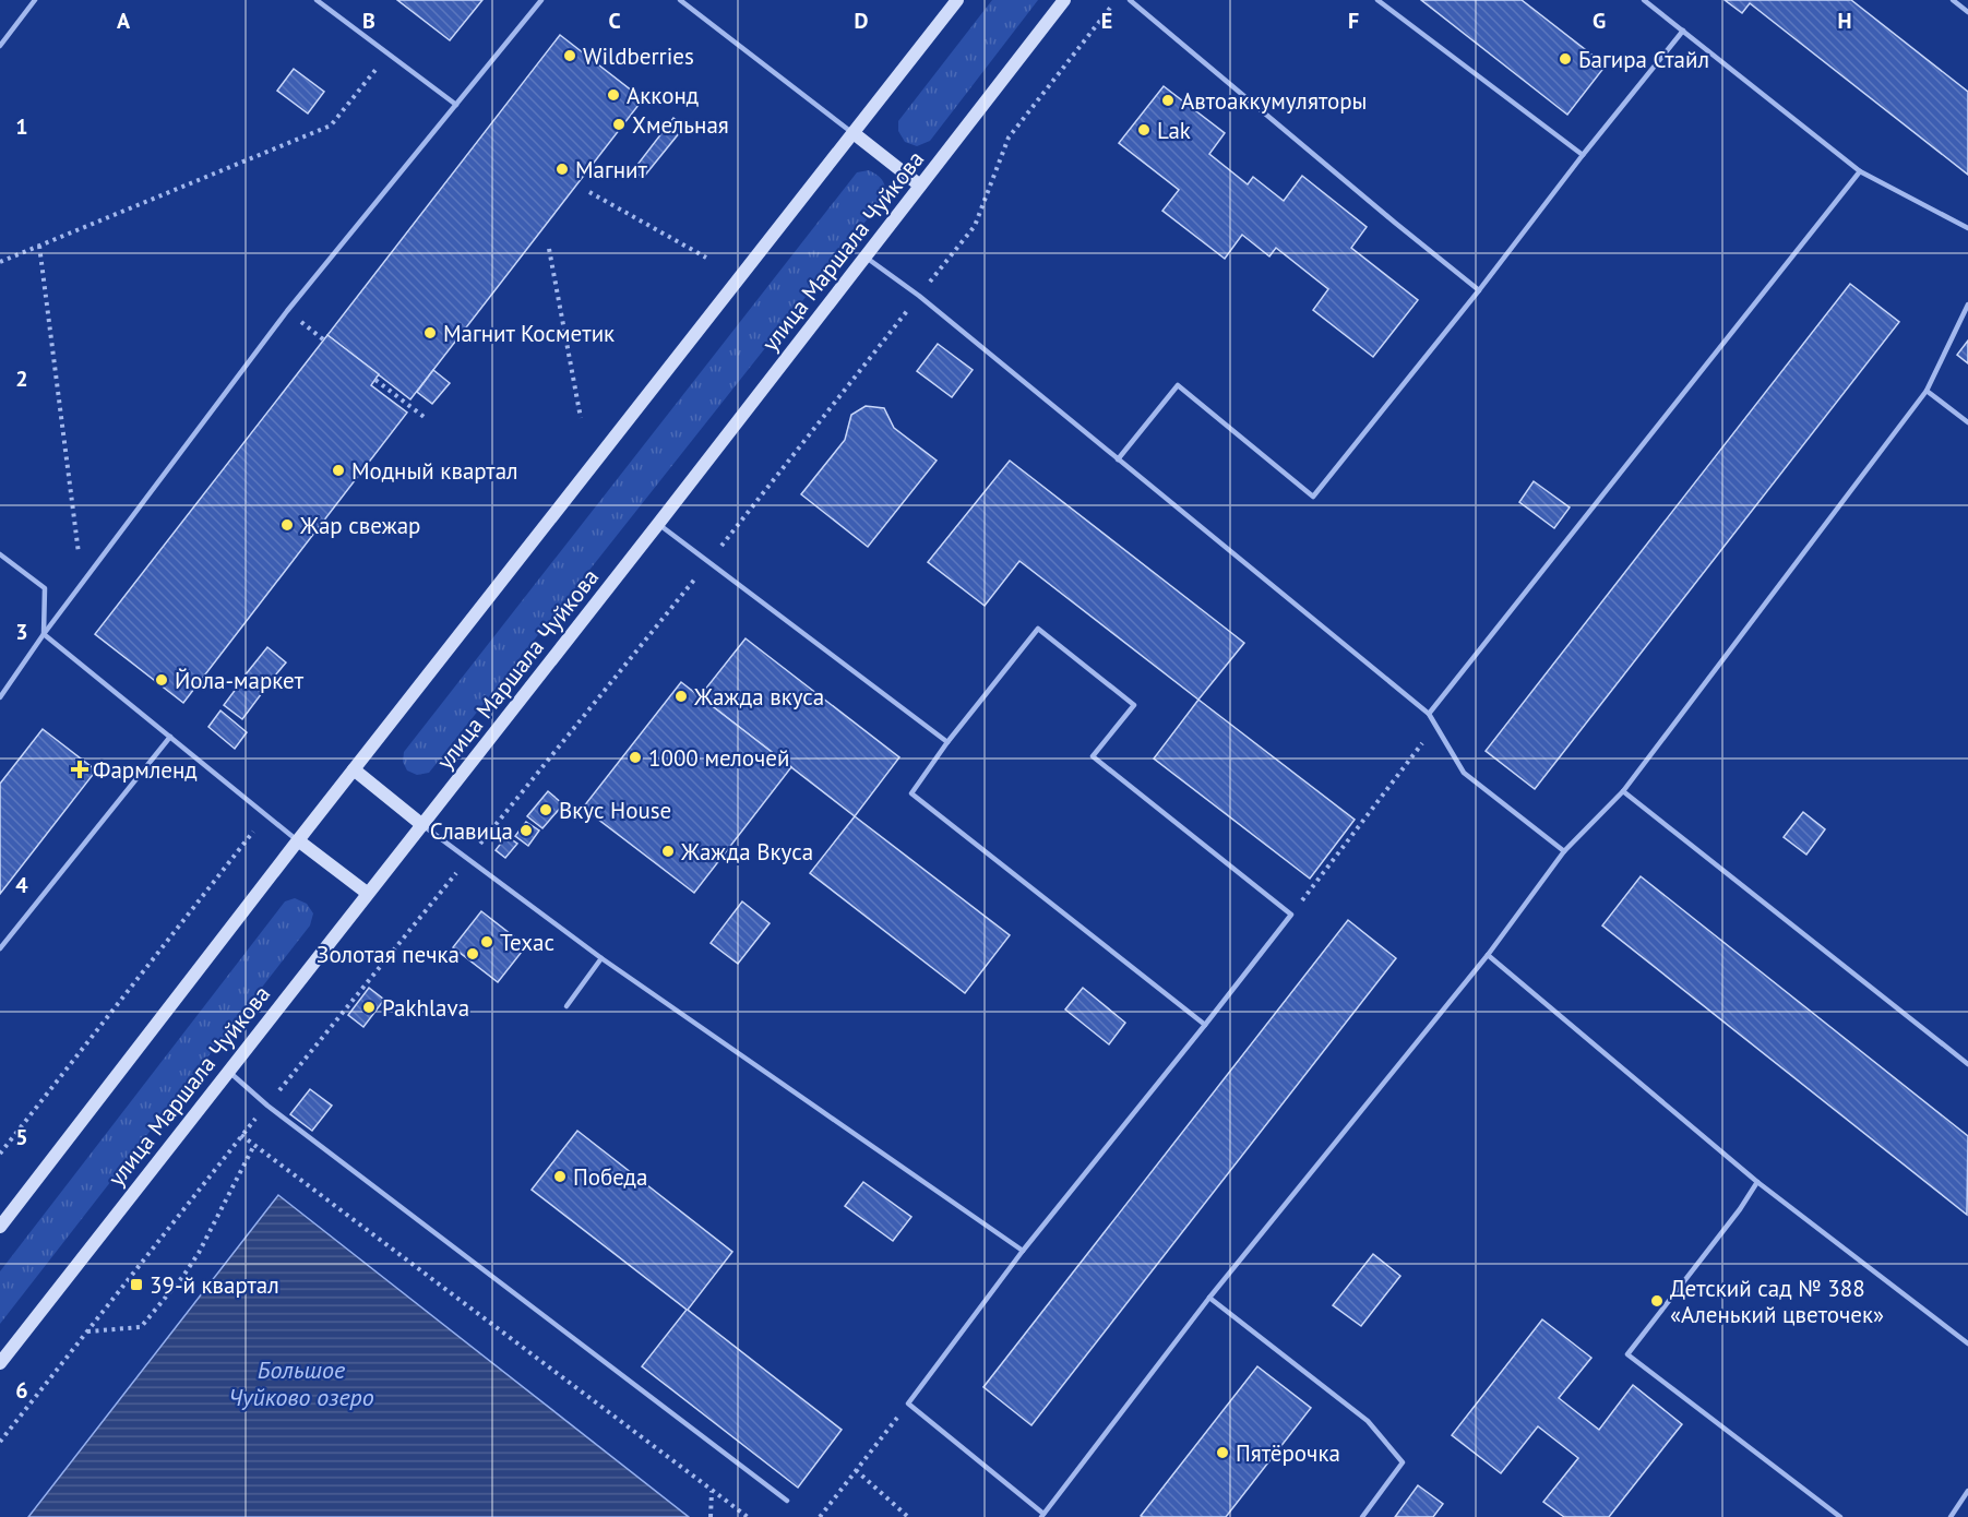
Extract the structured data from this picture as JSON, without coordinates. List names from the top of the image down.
{
  "streets": {
    "main road": ["улица Маршала Чуйкова"]
  },
  "water": ["Большое Чуйково озеро"],
  "places": {
    "other": [
      "Wildberries",
      "Багира Стайл",
      "Акконд",
      "Автоаккумуляторы",
      "Хмельная",
      "Lak",
      "Магнит",
      "Магнит Косметик",
      "Модный квартал",
      "Жар свежар",
      "Йола-маркет",
      "Жажда вкуса",
      "1000 мелочей",
      "Вкус House",
      "Славица",
      "Жажда Вкуса",
      "Техас",
      "Золотая печка",
      "Pakhlava",
      "Победа",
      "Детский сад № 388 «Аленький цветочек»",
      "Пятёрочка"
    ],
    "health": ["Фармленд"],
    "transit": ["39-й квартал"]
  },
  "grid": {
    "columns": [
      "A",
      "B",
      "C",
      "D",
      "E",
      "F",
      "G",
      "H"
    ],
    "rows": [
      "1",
      "2",
      "3",
      "4",
      "5",
      "6"
    ]
  }
}
